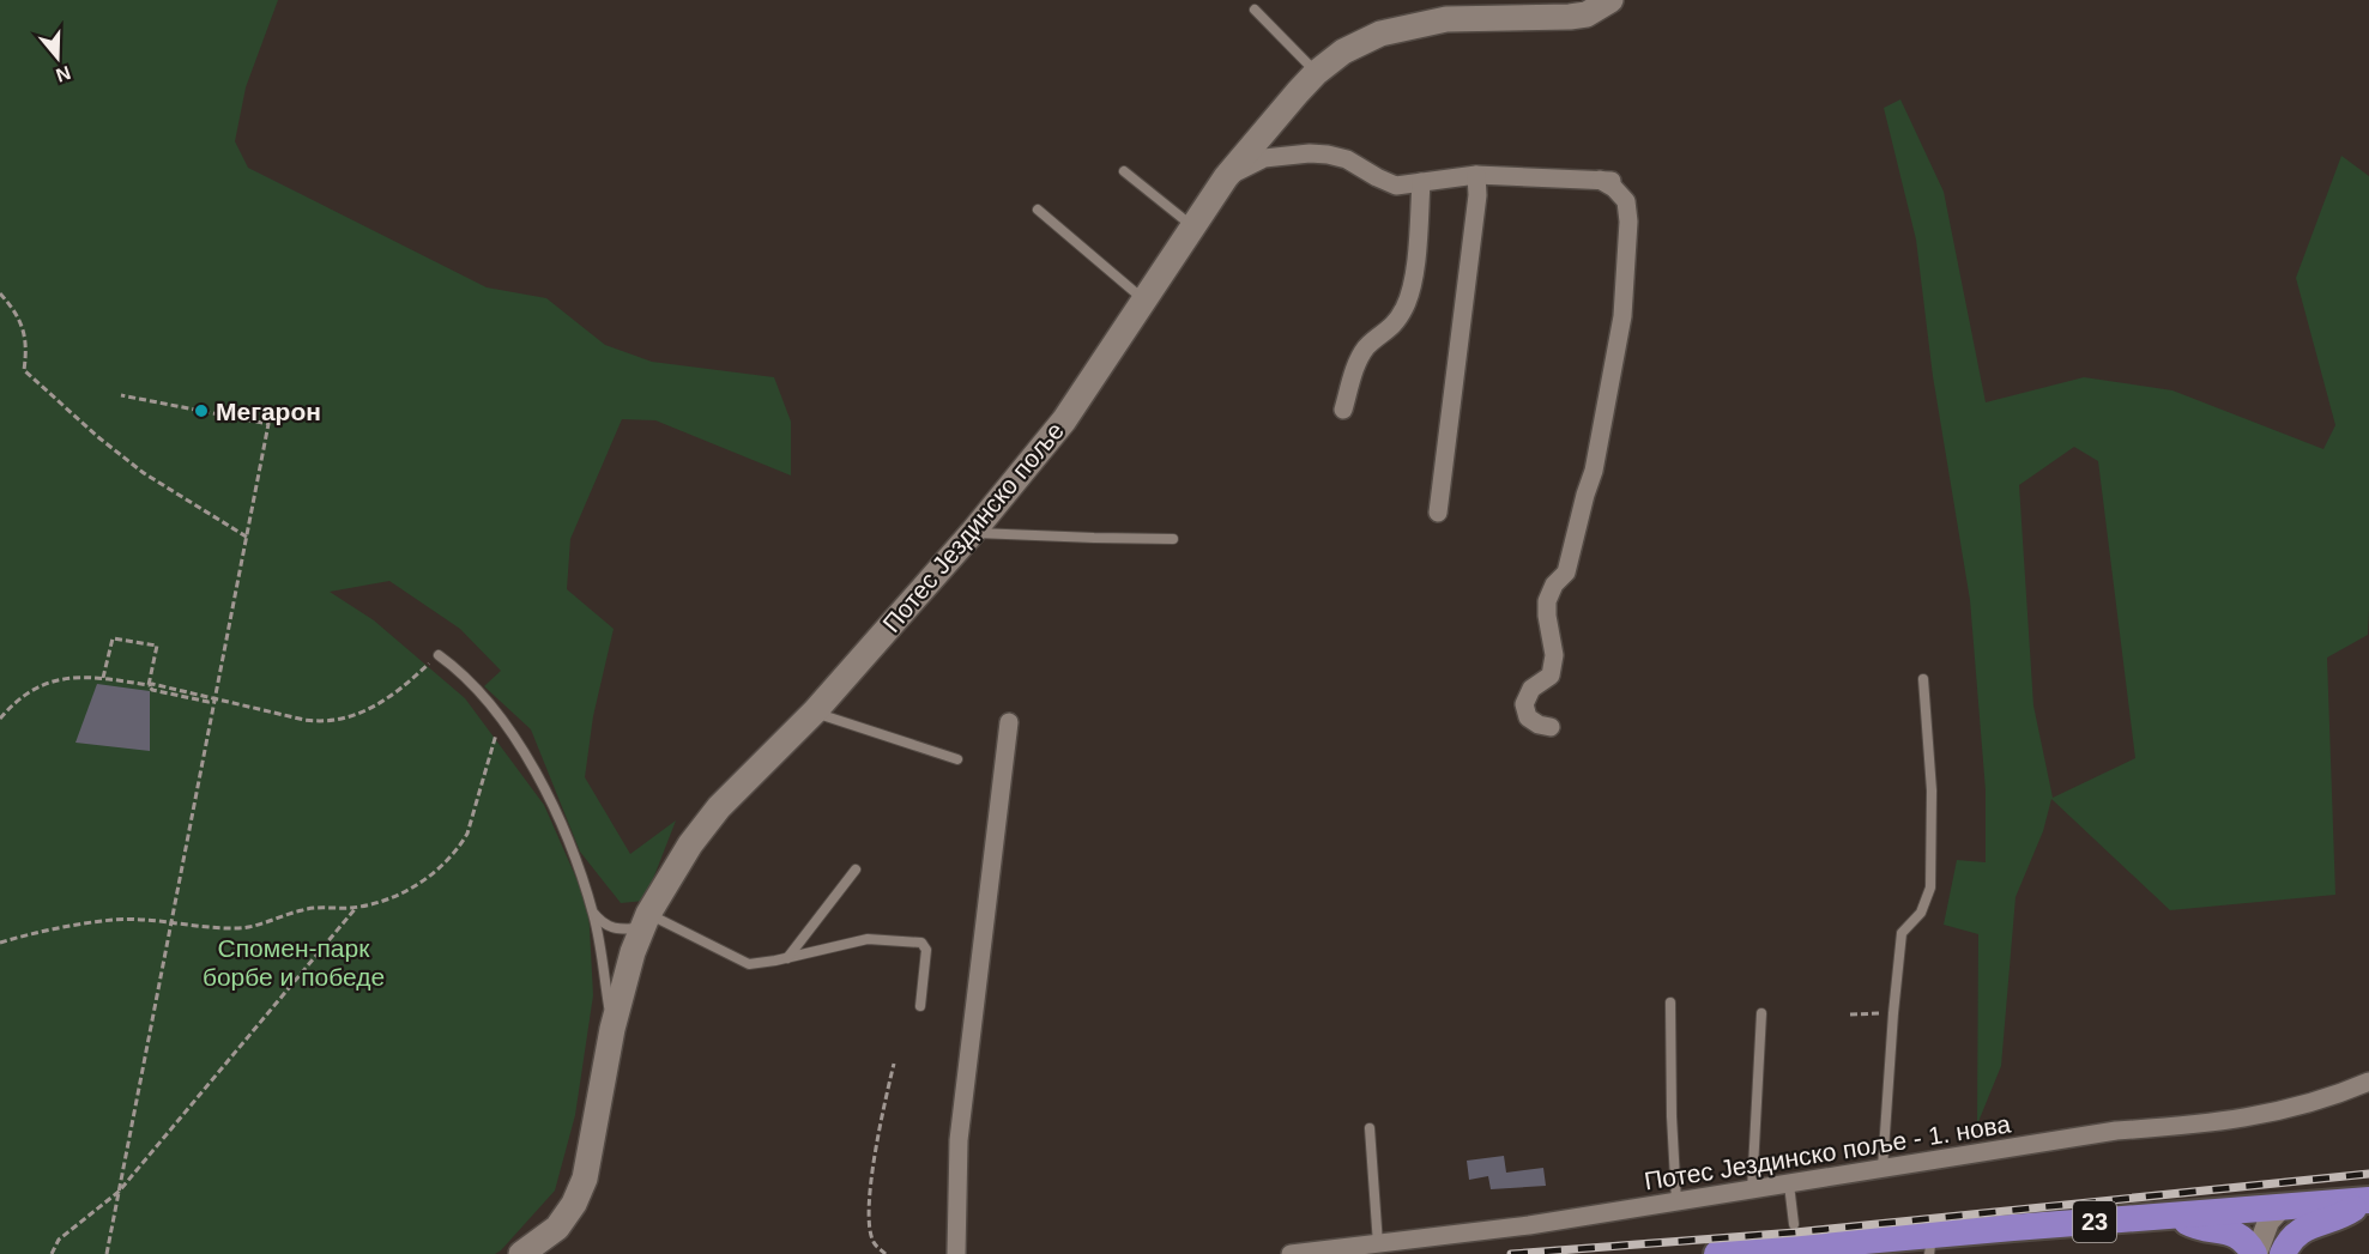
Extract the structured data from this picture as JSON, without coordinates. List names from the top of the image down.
{
  "streets": {
    "main road": ["Потес Јездинско поље", "23"],
    "street": ["Потес Јездинско поље - 1. нова"]
  },
  "parks": ["Спомен-парк борбе и победе"],
  "places": ["Мегарон"],
  "north": "bottom"
}
